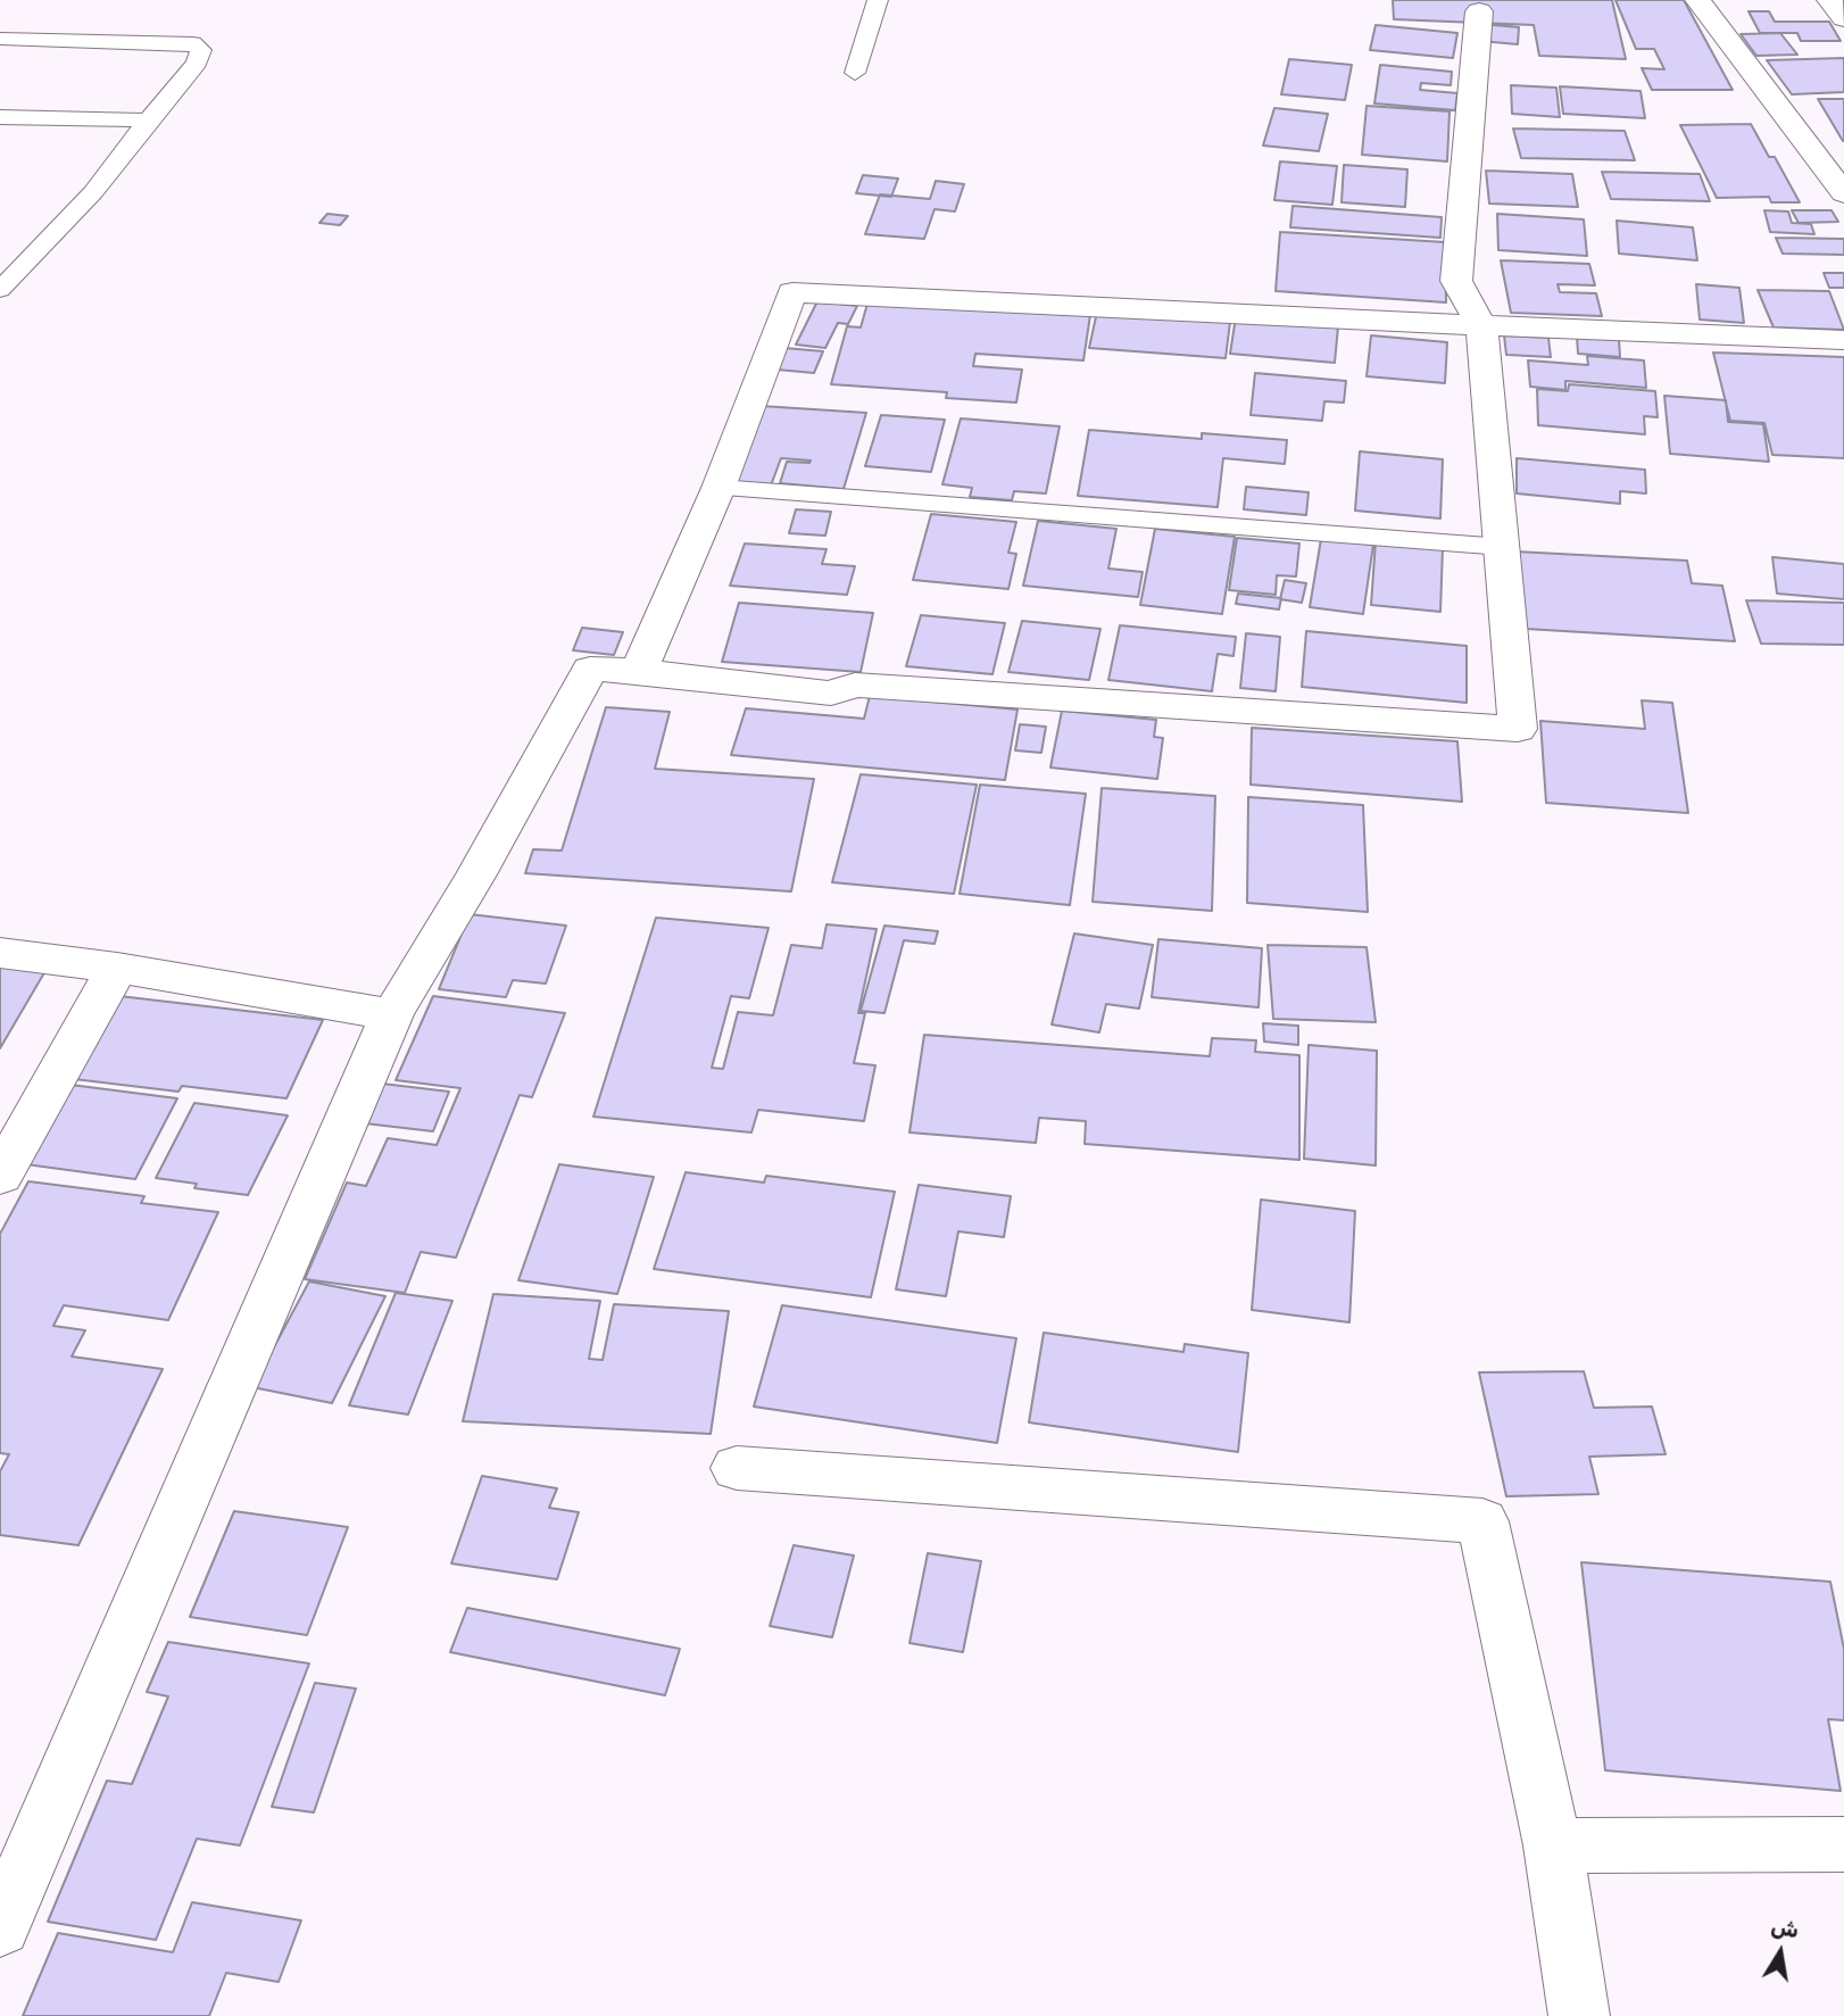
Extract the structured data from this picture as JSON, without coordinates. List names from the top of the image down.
{
  "north": "top"
}
